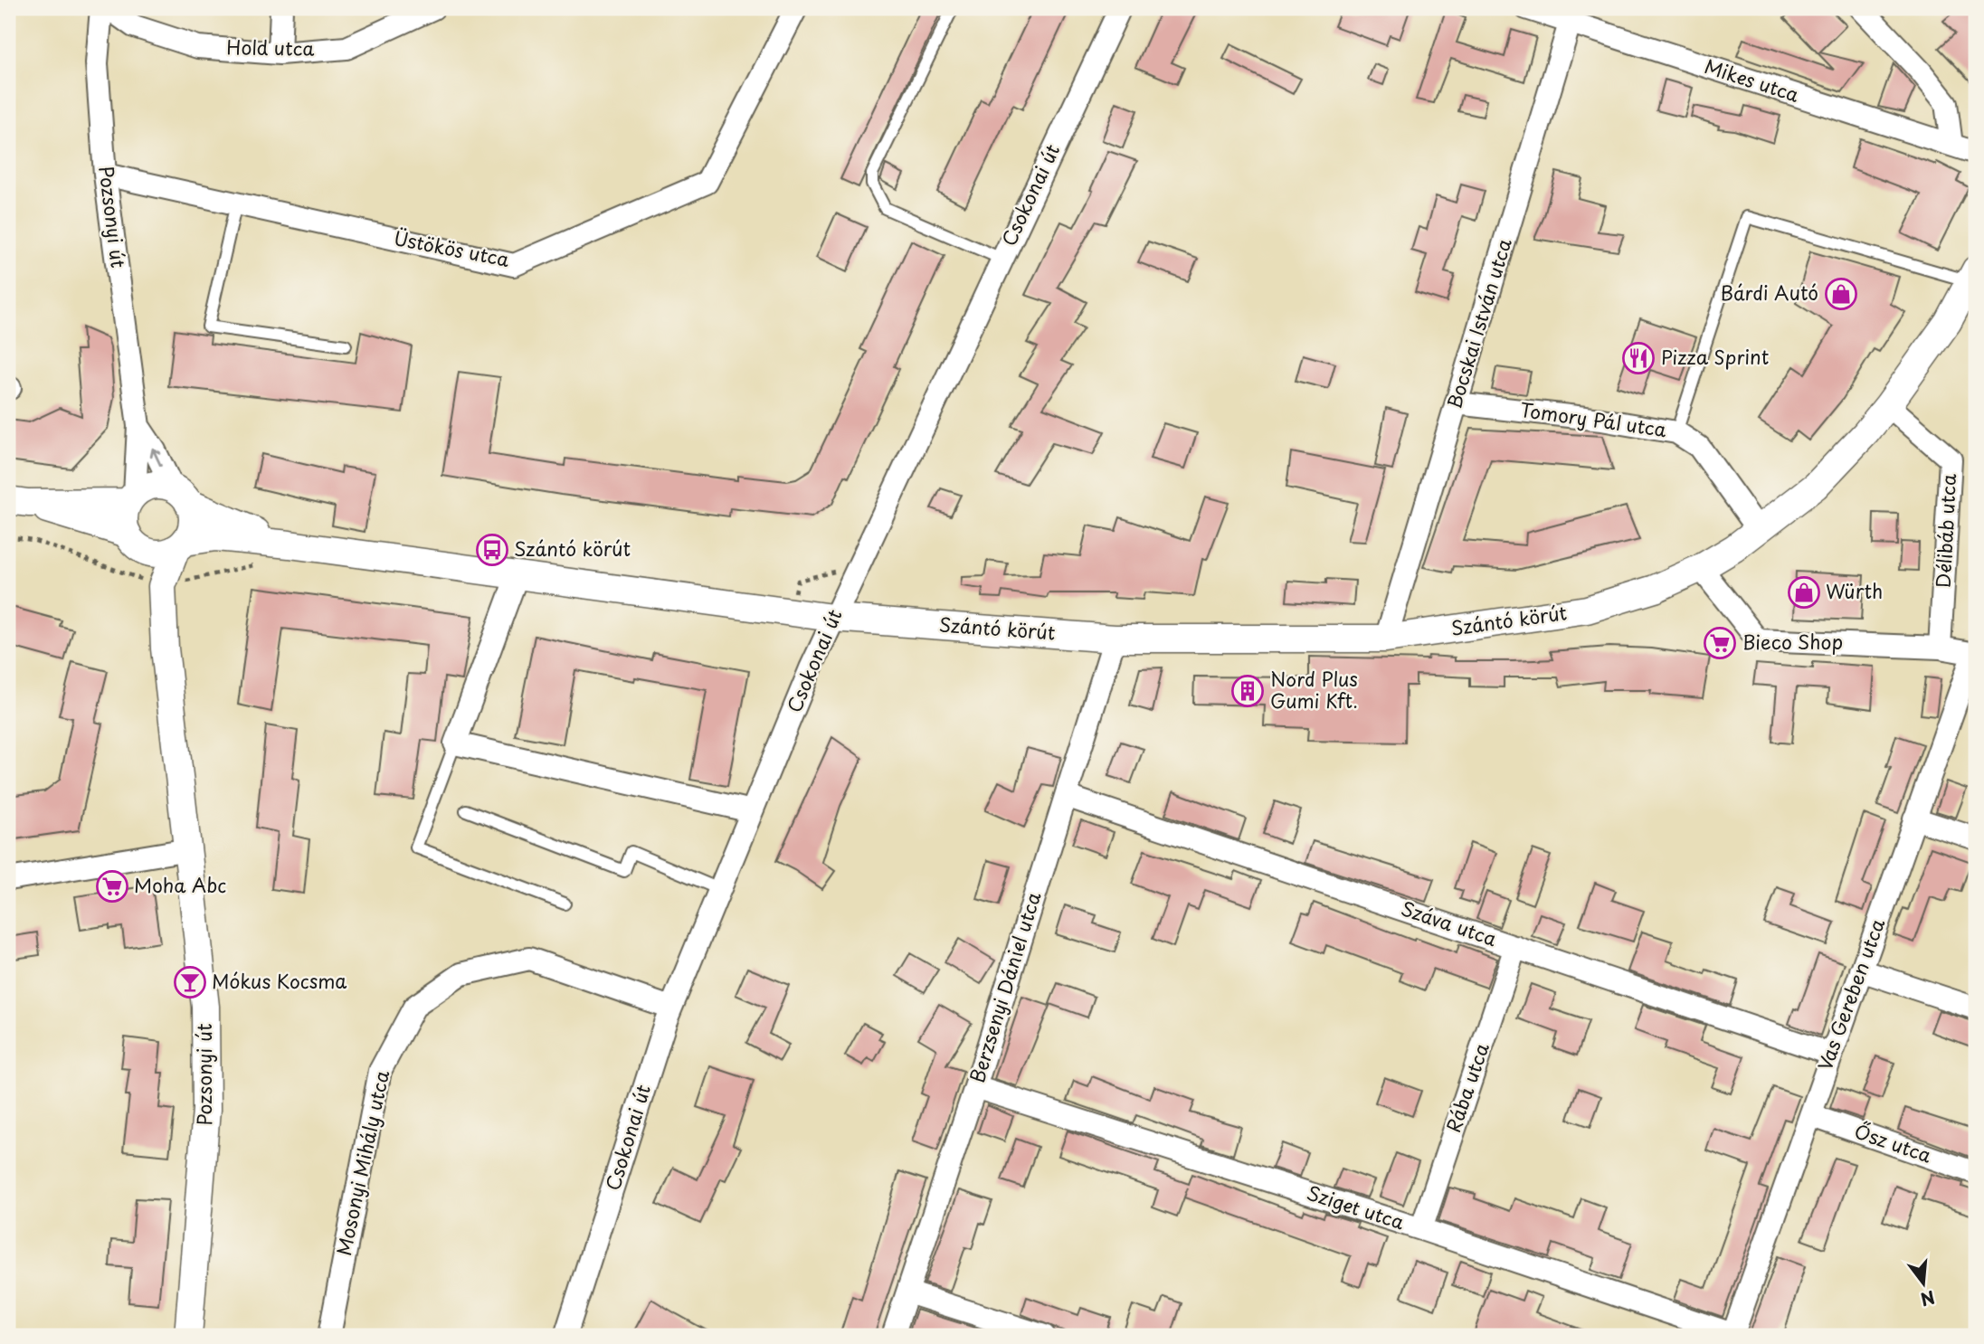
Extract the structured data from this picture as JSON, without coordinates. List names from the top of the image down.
{
  "streets": {
    "street": [
      "Hold utca",
      "Mikes utca",
      "Csokonai út",
      "Pozsonyi út",
      "Üstökös utca",
      "Bocskai István utca",
      "Tomory Pál utca",
      "Délibáb utca",
      "Szántó körút",
      "Száva utca",
      "Berzsenyi Dániel utca",
      "Vas Gereben utca",
      "Rába utca",
      "Ősz utca",
      "Mosonyi Mihály utca",
      "Sziget utca"
    ]
  },
  "crossings": [
    ["Mikes utca", "Bocskai István utca"],
    ["Csokonai út", "Szántó körút"],
    ["Csokonai út", "Mosonyi Mihály utca"],
    ["Pozsonyi út", "Üstökös utca"],
    ["Pozsonyi út", "Szántó körút"],
    ["Bocskai István utca", "Tomory Pál utca"],
    ["Bocskai István utca", "Szántó körút"],
    ["Tomory Pál utca", "Szántó körút"],
    ["Délibáb utca", "Szántó körút"],
    ["Szántó körút", "Berzsenyi Dániel utca"],
    ["Száva utca", "Berzsenyi Dániel utca"],
    ["Száva utca", "Vas Gereben utca"],
    ["Száva utca", "Rába utca"],
    ["Berzsenyi Dániel utca", "Sziget utca"],
    ["Vas Gereben utca", "Ősz utca"],
    ["Vas Gereben utca", "Sziget utca"],
    ["Rába utca", "Sziget utca"]
  ],
  "places": {
    "shop": ["Bárdi Autó", "Würth"],
    "restaurant": ["Pizza Sprint"],
    "bus stop": ["Szántó körút"],
    "supermarket": ["Bieco Shop", "Moha Abc"],
    "building": ["Nord Plus Gumi Kft."],
    "bar": ["Mókus Kocsma"]
  },
  "north": "bottom"
}
